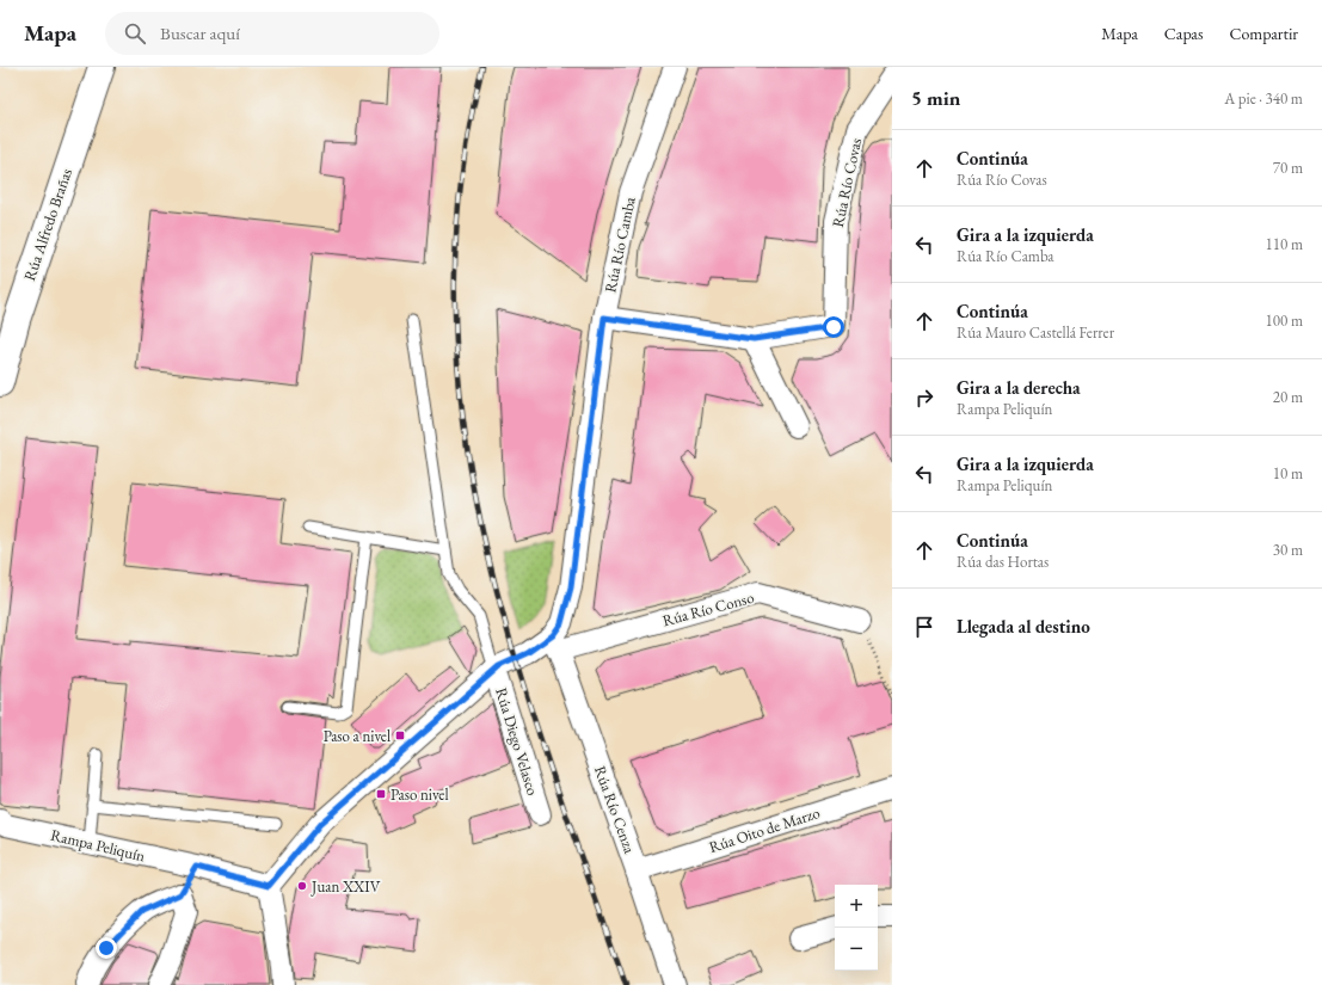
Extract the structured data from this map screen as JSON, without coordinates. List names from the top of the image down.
{
  "streets": {
    "street": [
      "Rúa Río Covas",
      "Rúa Alfredo Brañas",
      "Rúa Río Camba",
      "Rúa Río Conso",
      "Rúa Diego Velasco",
      "Rúa Río Cenza",
      "Rúa Oito de Marzo",
      "Rampa Peliquín"
    ]
  },
  "crossings": [
    ["Rúa Río Covas", "Rúa Río Camba"],
    ["Rúa Río Camba", "Rúa Río Conso"],
    ["Rúa Río Camba", "Rúa Diego Velasco"],
    ["Rúa Río Camba", "Rúa Río Cenza"],
    ["Rúa Río Camba", "Rampa Peliquín"],
    ["Rúa Río Conso", "Rúa Río Cenza"],
    ["Rúa Río Cenza", "Rúa Oito de Marzo"]
  ],
  "places": {
    "transit": ["Paso a nivel", "Paso nivel"],
    "other": ["Juan XXIV"]
  },
  "page": {
    "header": "Mapa",
    "search": "Buscar aquí",
    "nav": ["Mapa", "Capas", "Compartir"],
    "heading": ["5 min", "A pie · 340 m"],
    "list": [
      ["Continúa", "Rúa Río Covas", "70 m"],
      ["Gira a la izquierda", "Rúa Río Camba", "110 m"],
      ["Continúa", "Rúa Mauro Castellá Ferrer", "100 m"],
      ["Gira a la derecha", "Rampa Peliquín", "20 m"],
      ["Gira a la izquierda", "Rampa Peliquín", "10 m"],
      ["Continúa", "Rúa das Hortas", "30 m"],
      "Llegada al destino"
    ],
    "map_buttons": ["+", "−"]
  }
}
